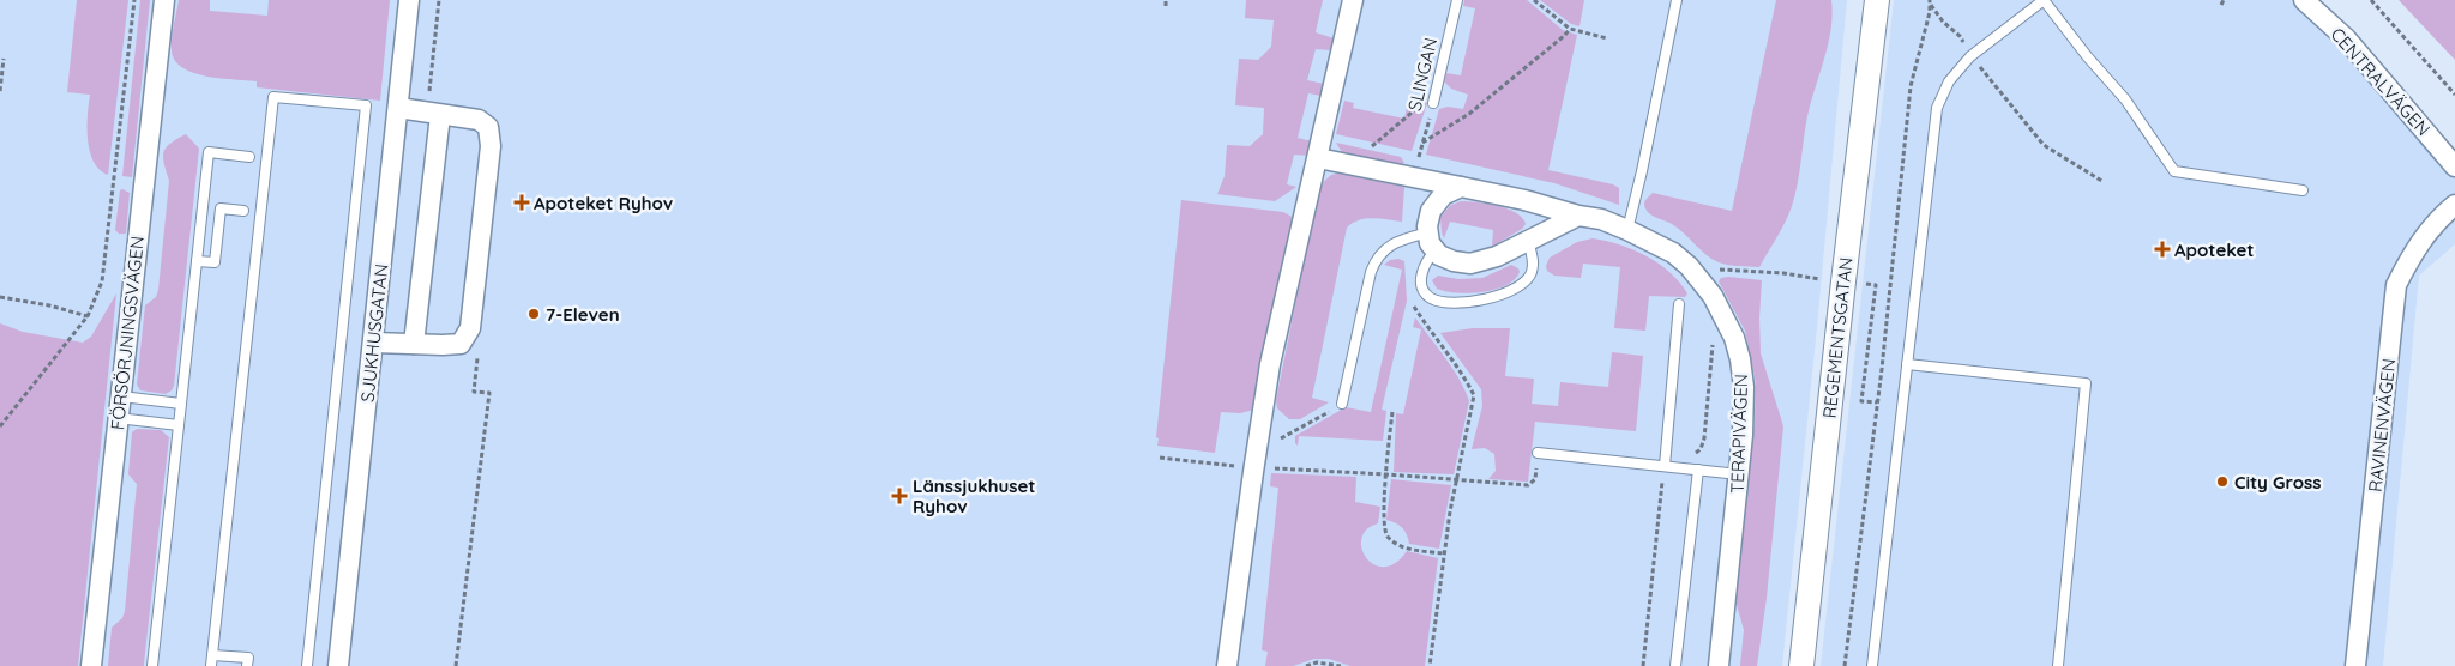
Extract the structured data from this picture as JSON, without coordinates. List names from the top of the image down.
{
  "streets": {
    "street": [
      "CENTRALVÄGEN",
      "FÖRSÖRJNINGSVÄGEN",
      "SJUKHUSGATAN",
      "REGEMENTSGATAN",
      "RAVINENVÄGEN",
      "TERAPIVÄGEN"
    ],
    "lane": ["SLINGAN"]
  },
  "places": {
    "health": ["Apoteket Ryhov", "Apoteket", "Länssjukhuset Ryhov"],
    "other": ["7-Eleven", "City Gross"]
  }
}
